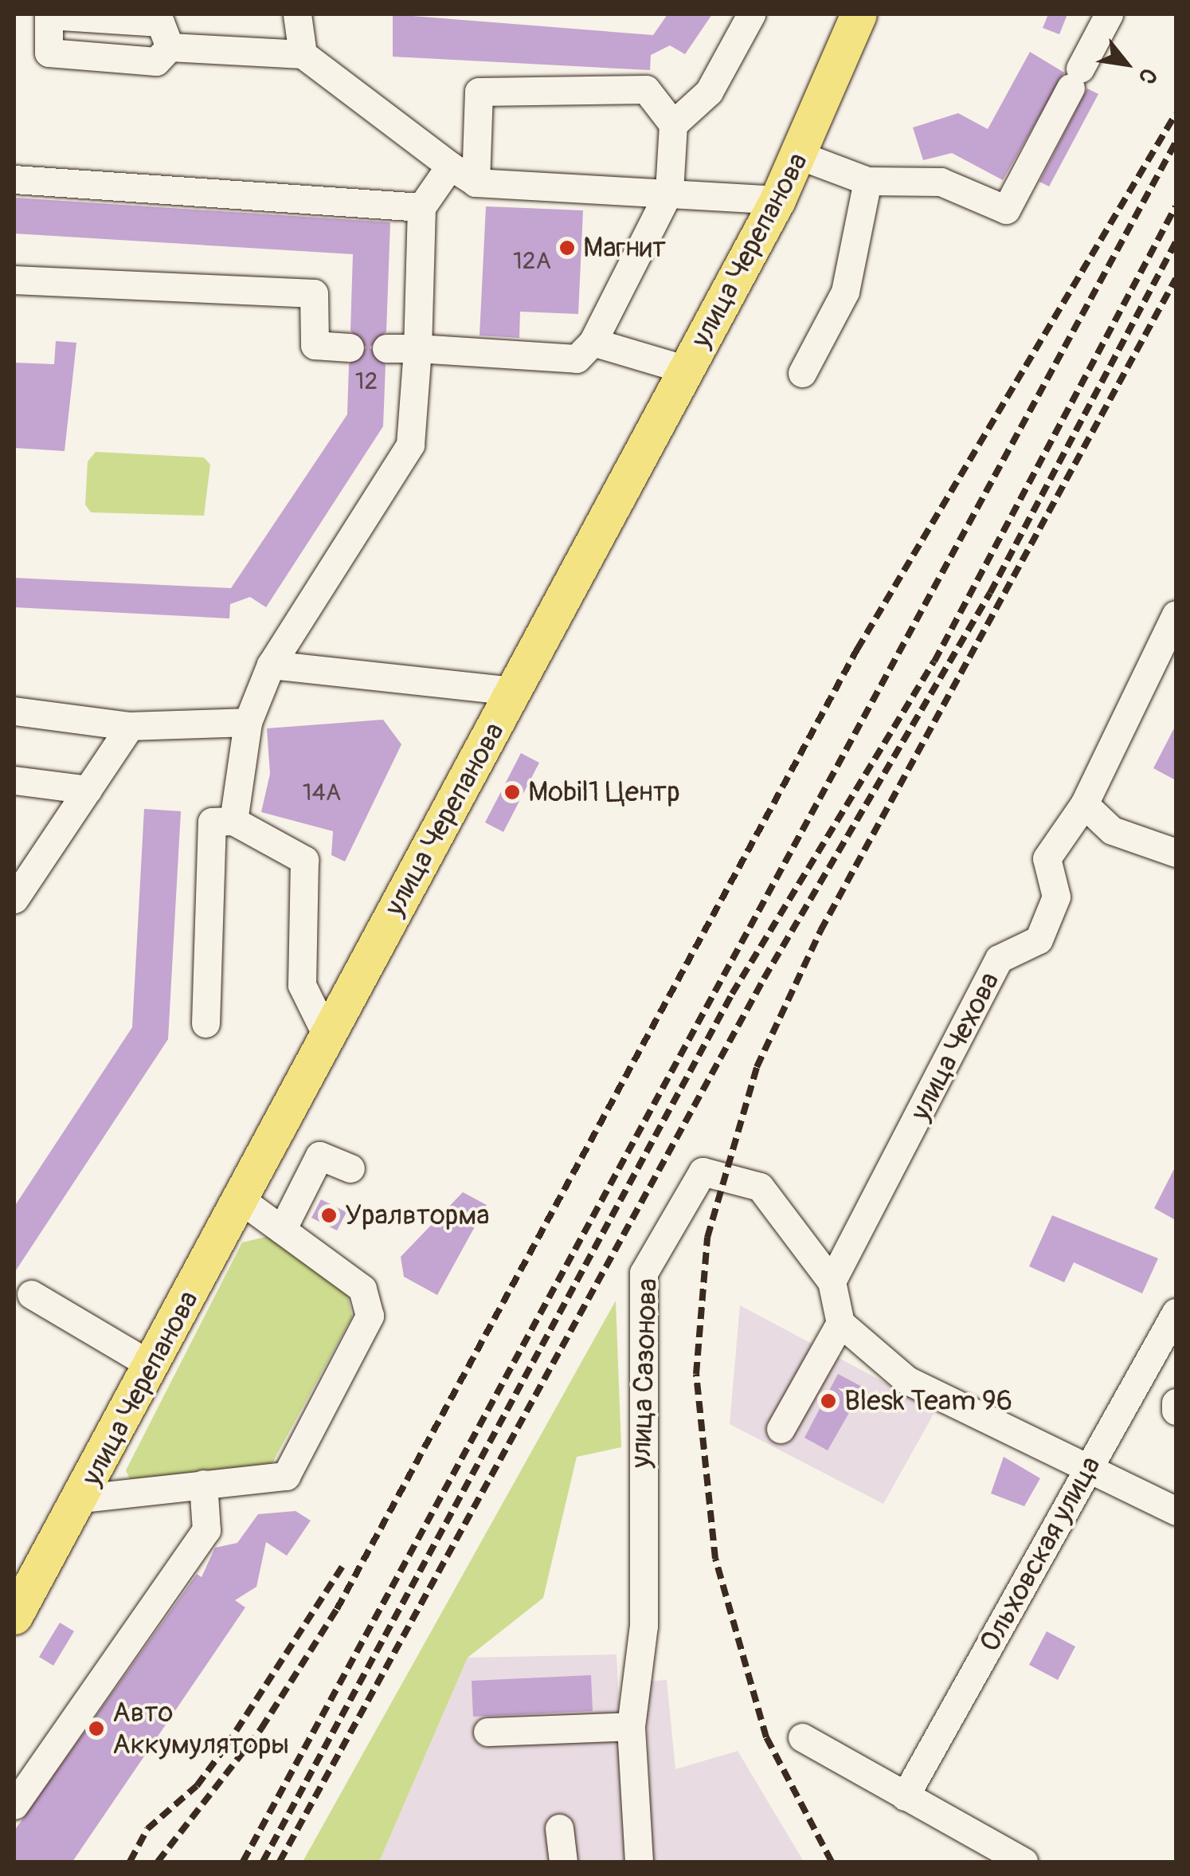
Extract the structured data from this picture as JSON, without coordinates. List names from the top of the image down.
{
  "streets": {
    "main road": ["улица Черепанова"],
    "street": ["улица Чехова", "улица Сазонова", "Ольховская улица"]
  },
  "crossings": [
    ["улица Чехова", "улица Сазонова"]
  ],
  "places": [
    "Магнит",
    "Mobil1 Центр",
    "Уралвторма",
    "Blesk Team 96",
    "Авто Аккумуляторы"
  ],
  "house_numbers": ["12А", "12", "14А"],
  "north": "bottom right"
}
